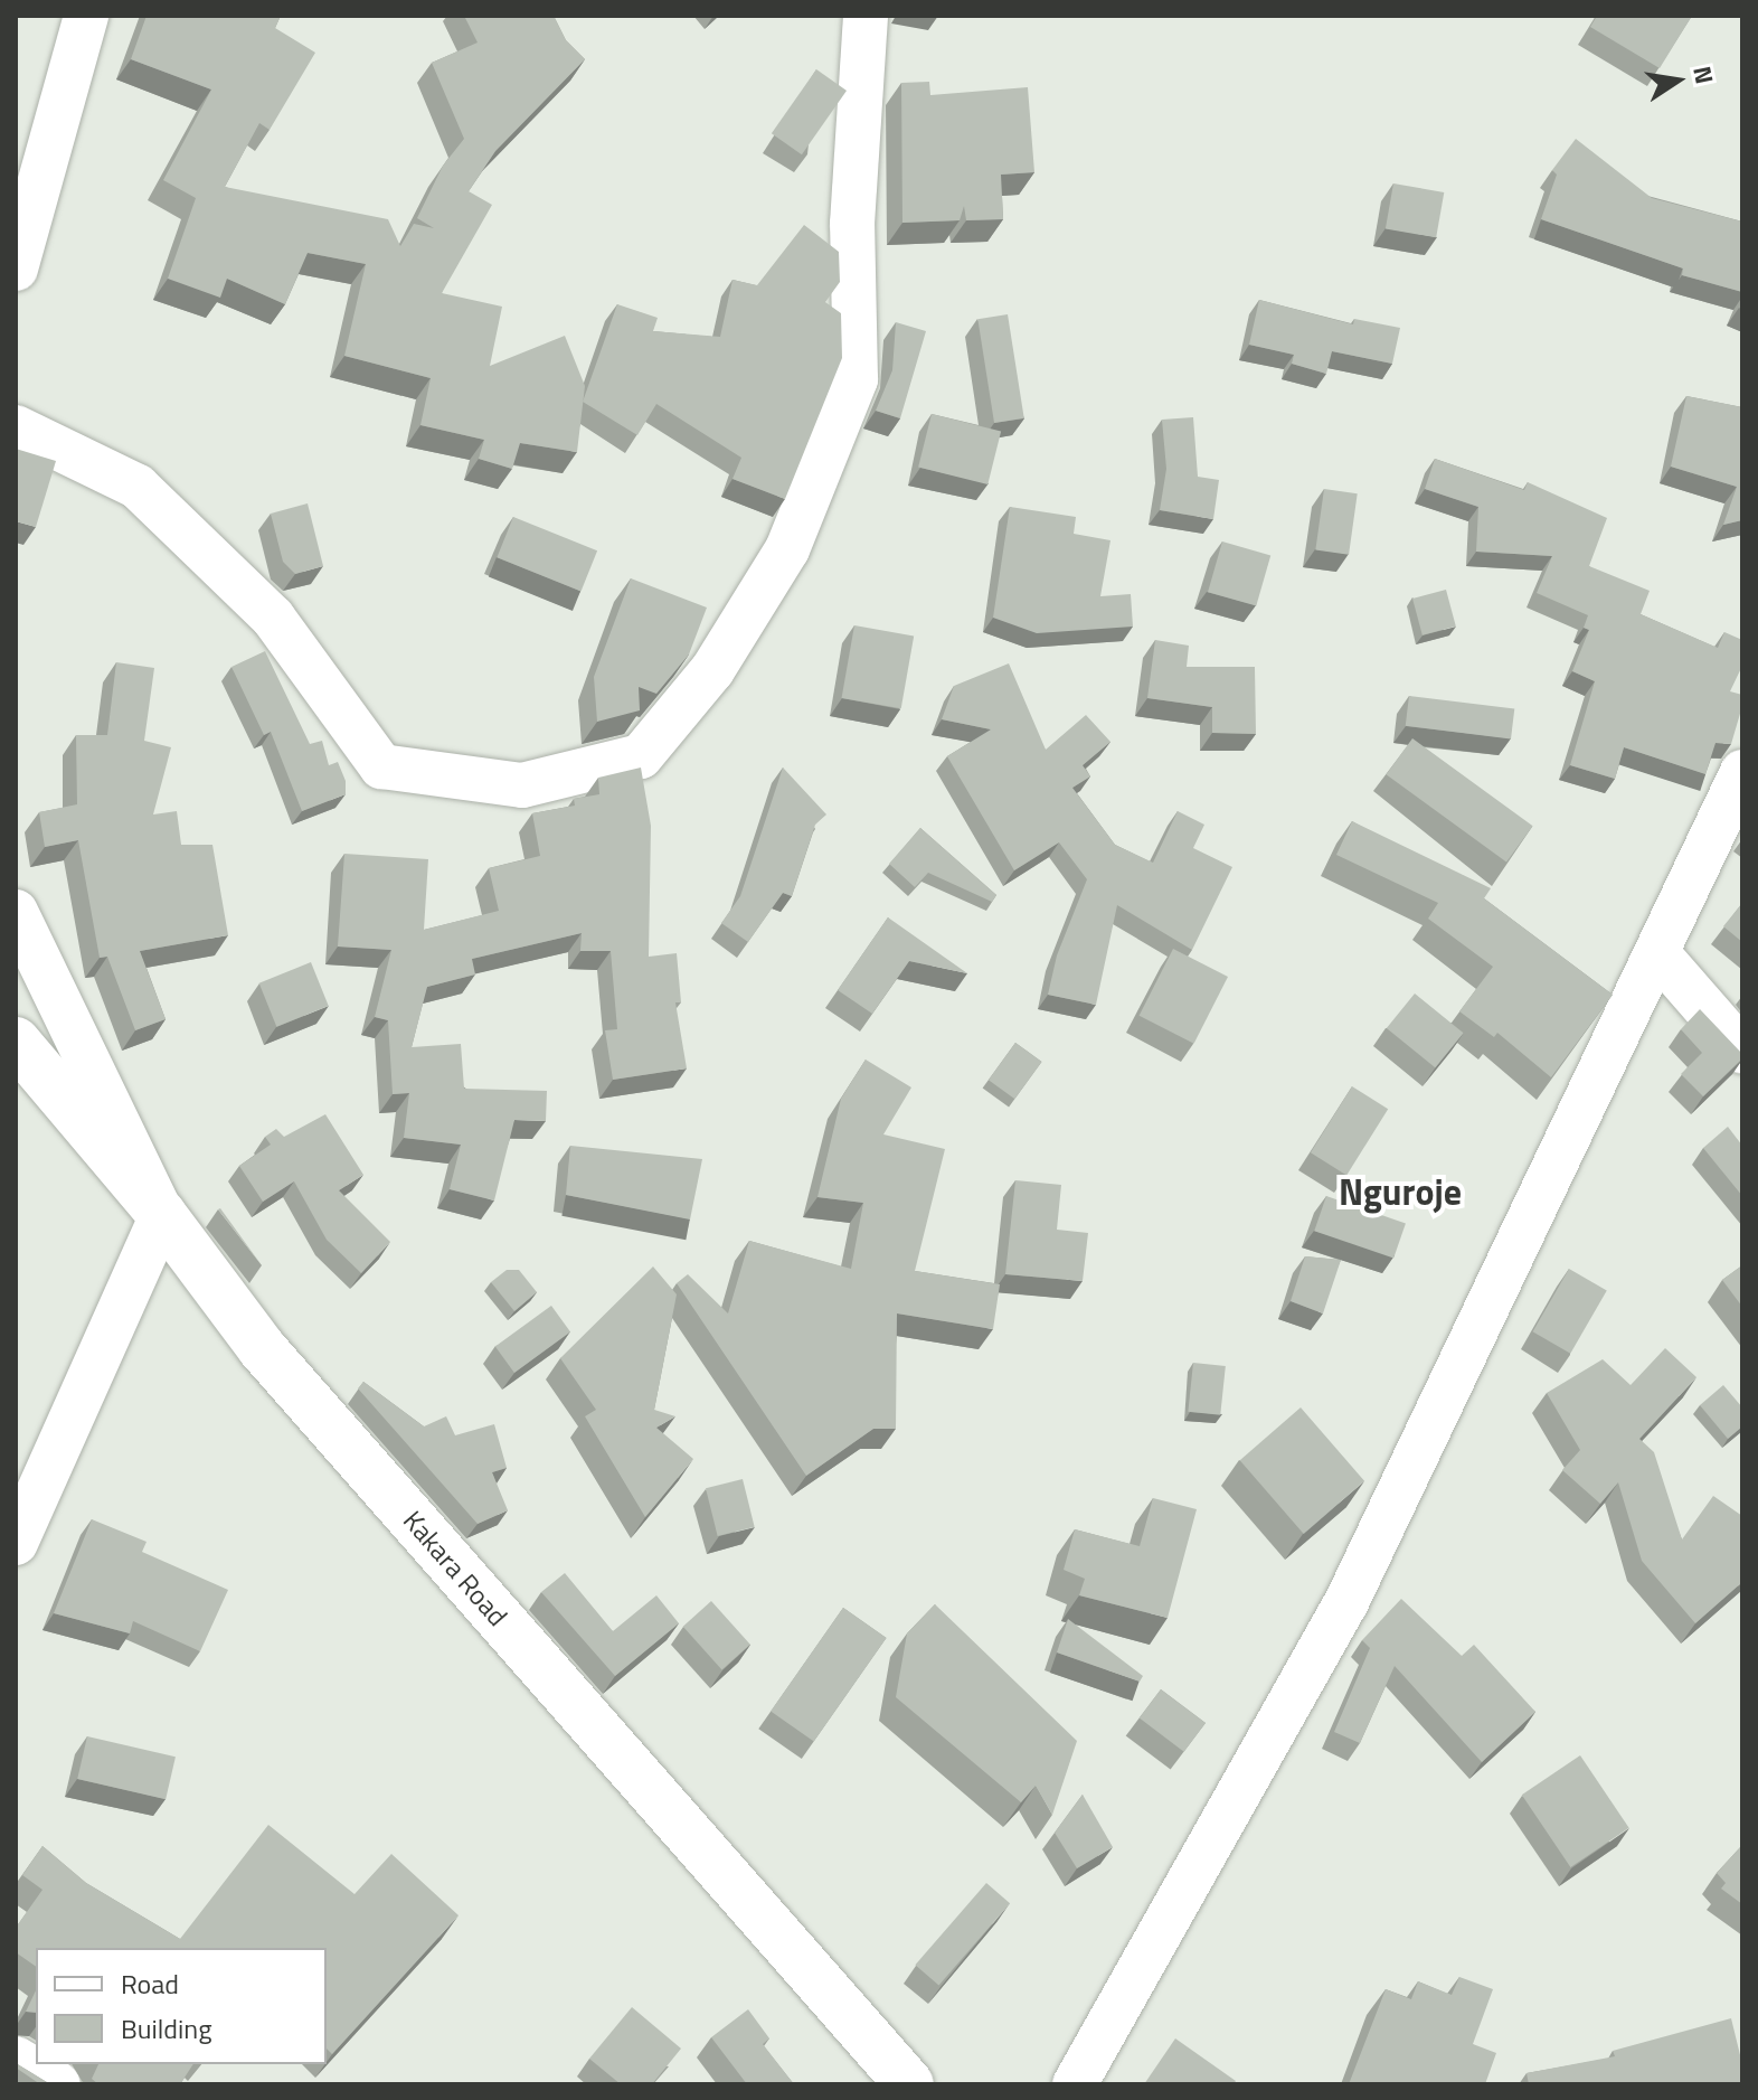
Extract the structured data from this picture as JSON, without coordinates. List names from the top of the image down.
{
  "streets": {
    "street": ["Kakara Road"]
  },
  "districts": ["Nguroje"],
  "legend": ["Road", "Building"],
  "north": "right"
}
